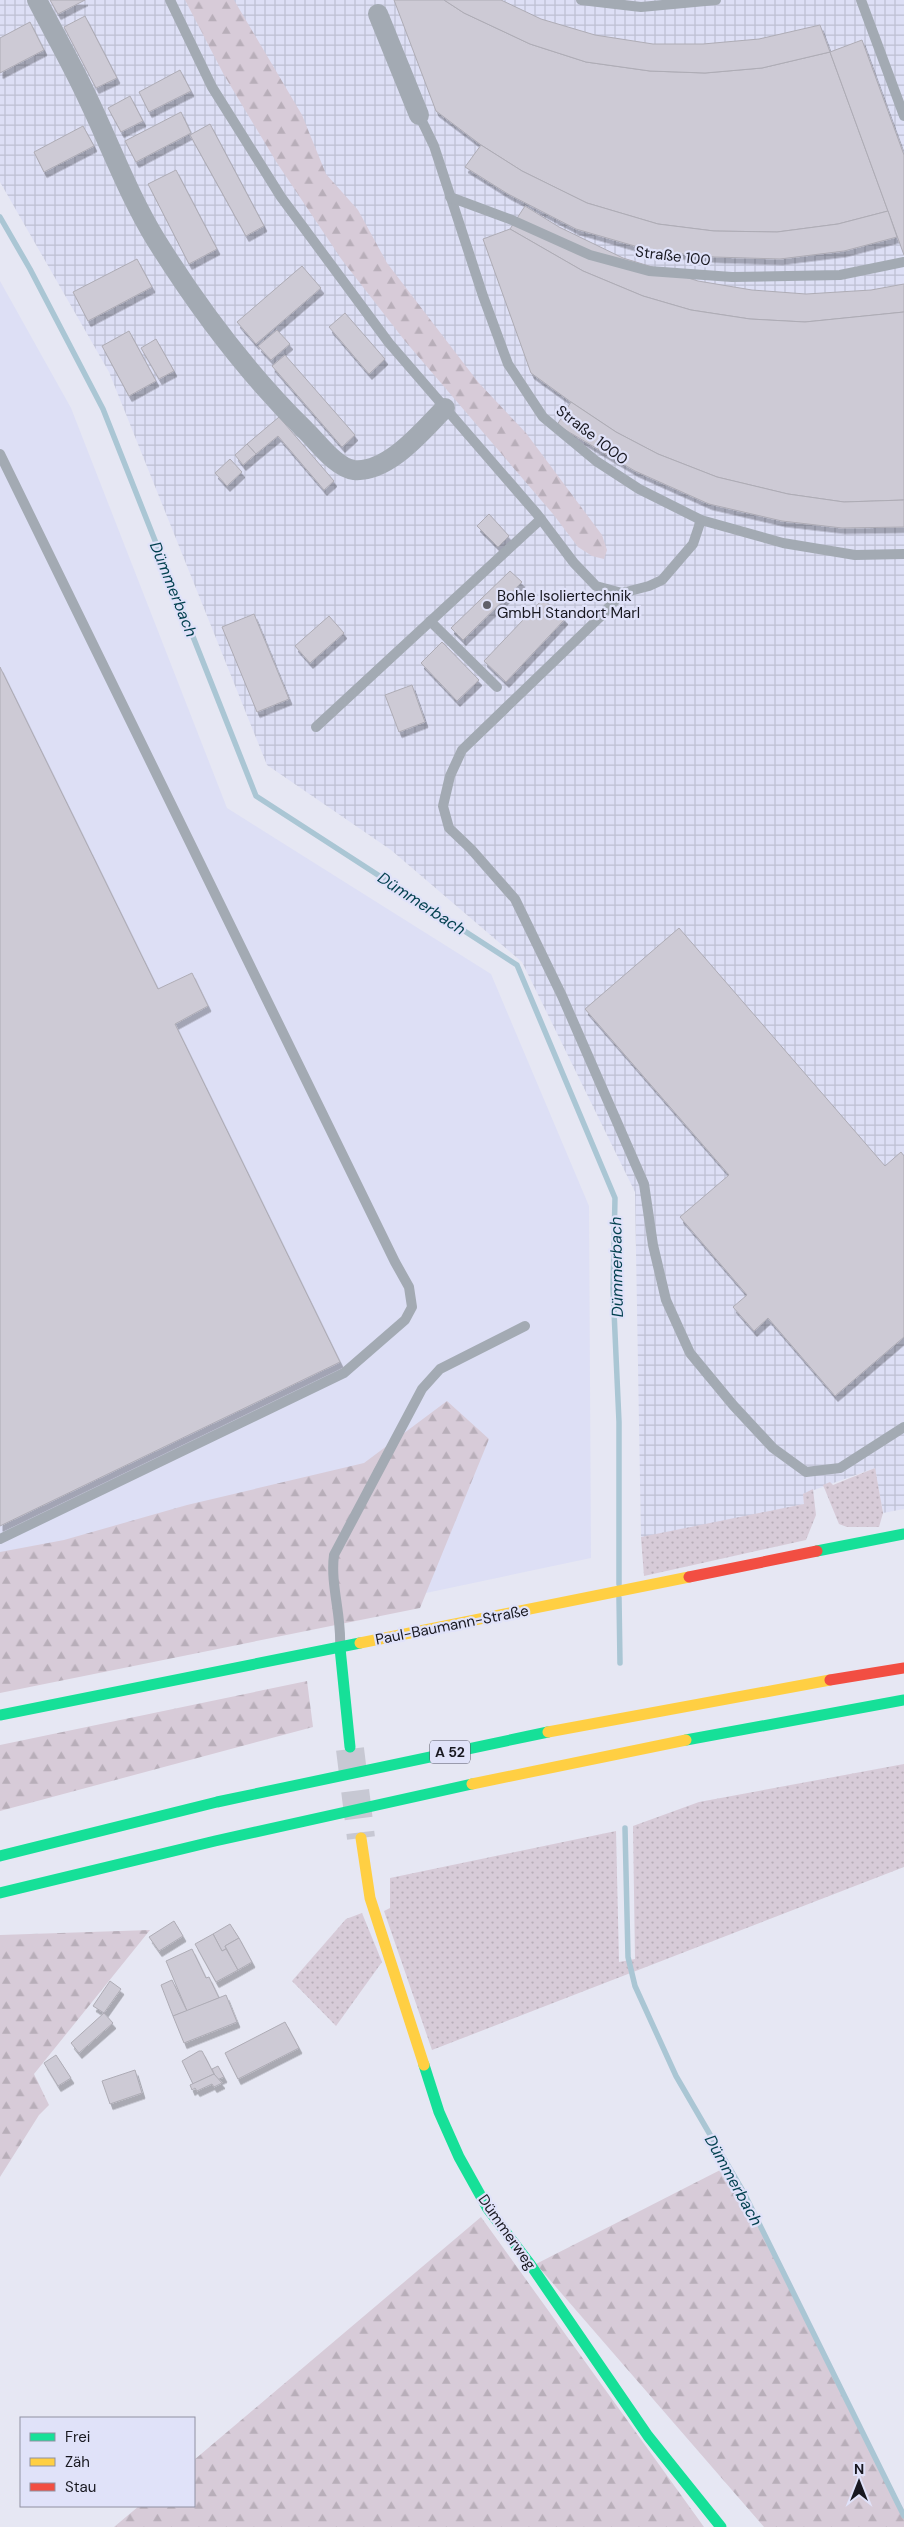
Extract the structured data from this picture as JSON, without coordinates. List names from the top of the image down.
{
  "streets": {
    "main road": ["Paul-Baumann-Straße", "A 52", "Dümmerweg"],
    "lane": ["Straße 100", "Straße 1000"]
  },
  "crossings": [
    ["Straße 100", "Straße 1000"]
  ],
  "water": ["Dümmerbach"],
  "places": ["Bohle Isoliertechnik GmbH Standort Marl"],
  "legend": ["Frei", "Zäh", "Stau"],
  "north": "top"
}
